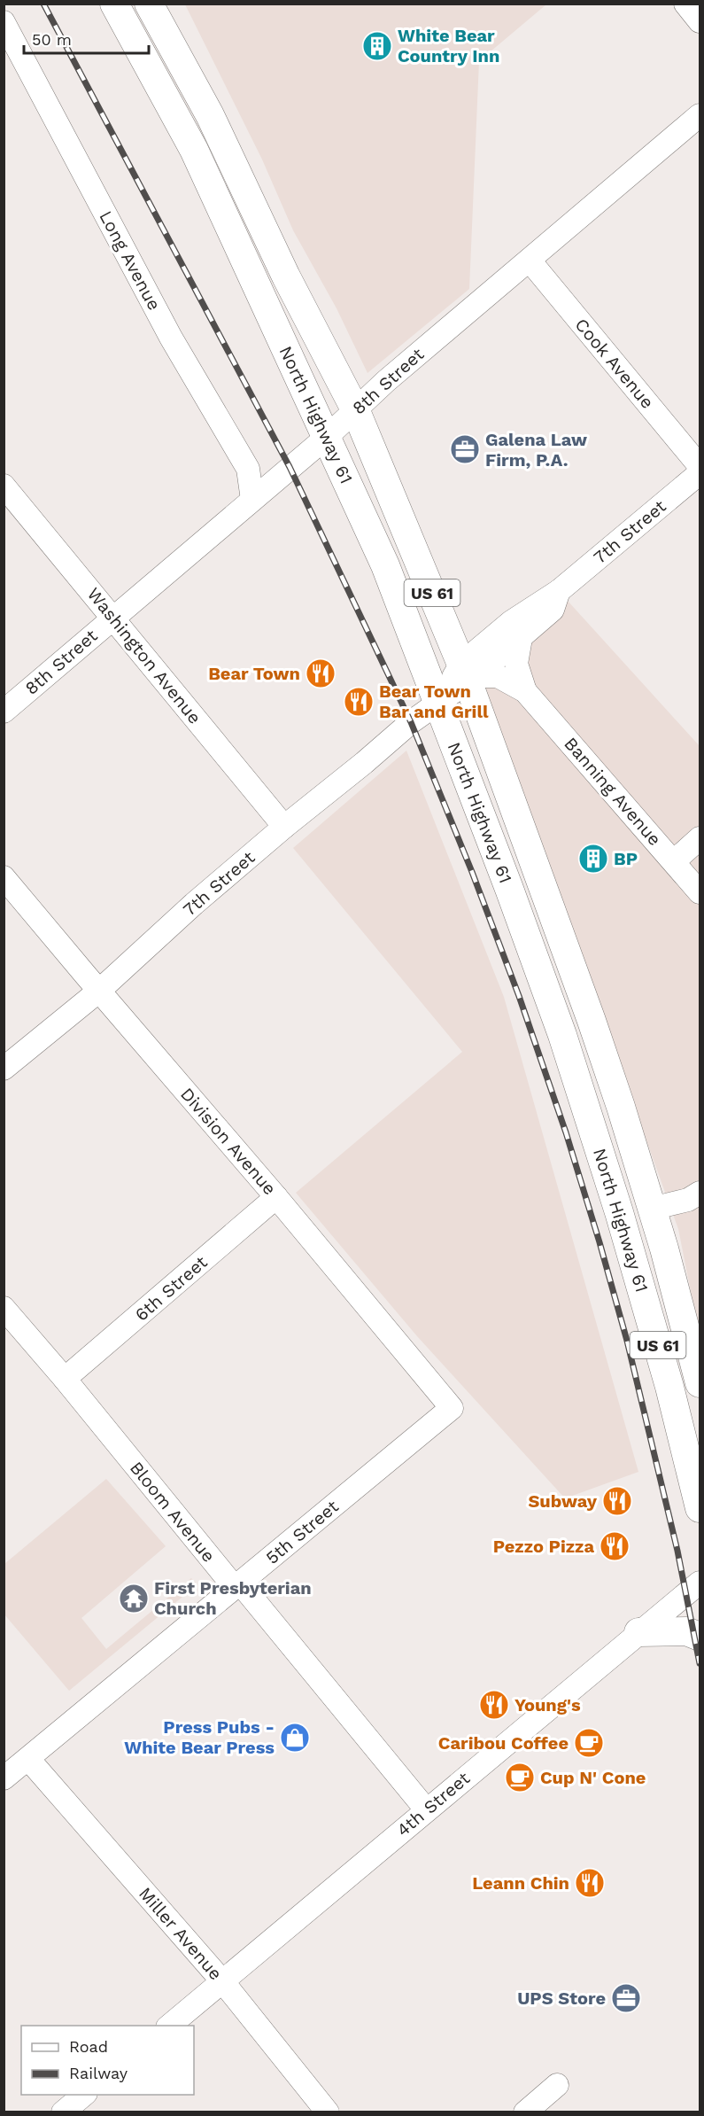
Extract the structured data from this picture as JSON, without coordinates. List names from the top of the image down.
{
  "streets": {
    "main road": ["North Highway 61", "US 61"],
    "street": [
      "Long Avenue",
      "Cook Avenue",
      "8th Street",
      "7th Street",
      "Washington Avenue",
      "Banning Avenue",
      "Division Avenue",
      "6th Street",
      "Bloom Avenue",
      "5th Street",
      "4th Street",
      "Miller Avenue"
    ]
  },
  "crossings": [
    ["Long Avenue", "8th Street"],
    ["Cook Avenue", "8th Street"],
    ["8th Street", "North Highway 61"],
    ["8th Street", "Washington Avenue"],
    ["North Highway 61", "7th Street"],
    ["North Highway 61", "Banning Avenue"],
    ["7th Street", "Washington Avenue"],
    ["7th Street", "Banning Avenue"],
    ["7th Street", "Division Avenue"],
    ["Division Avenue", "6th Street"],
    ["Division Avenue", "5th Street"],
    ["6th Street", "Bloom Avenue"],
    ["Bloom Avenue", "5th Street"],
    ["Bloom Avenue", "4th Street"],
    ["5th Street", "Miller Avenue"],
    ["4th Street", "Miller Avenue"]
  ],
  "places": {
    "building": ["White Bear Country Inn", "BP"],
    "office": ["Galena Law Firm, P.A.", "UPS Store"],
    "restaurant": [
      "Bear Town",
      "Bear Town Bar and Grill",
      "Subway",
      "Pezzo Pizza",
      "Young's",
      "Leann Chin"
    ],
    "temple": ["First Presbyterian Church"],
    "shop": ["Press Pubs - White Bear Press"],
    "cafe": ["Caribou Coffee", "Cup N' Cone"]
  },
  "legend": ["Road", "Railway"],
  "scale_bar": "50 m"
}
